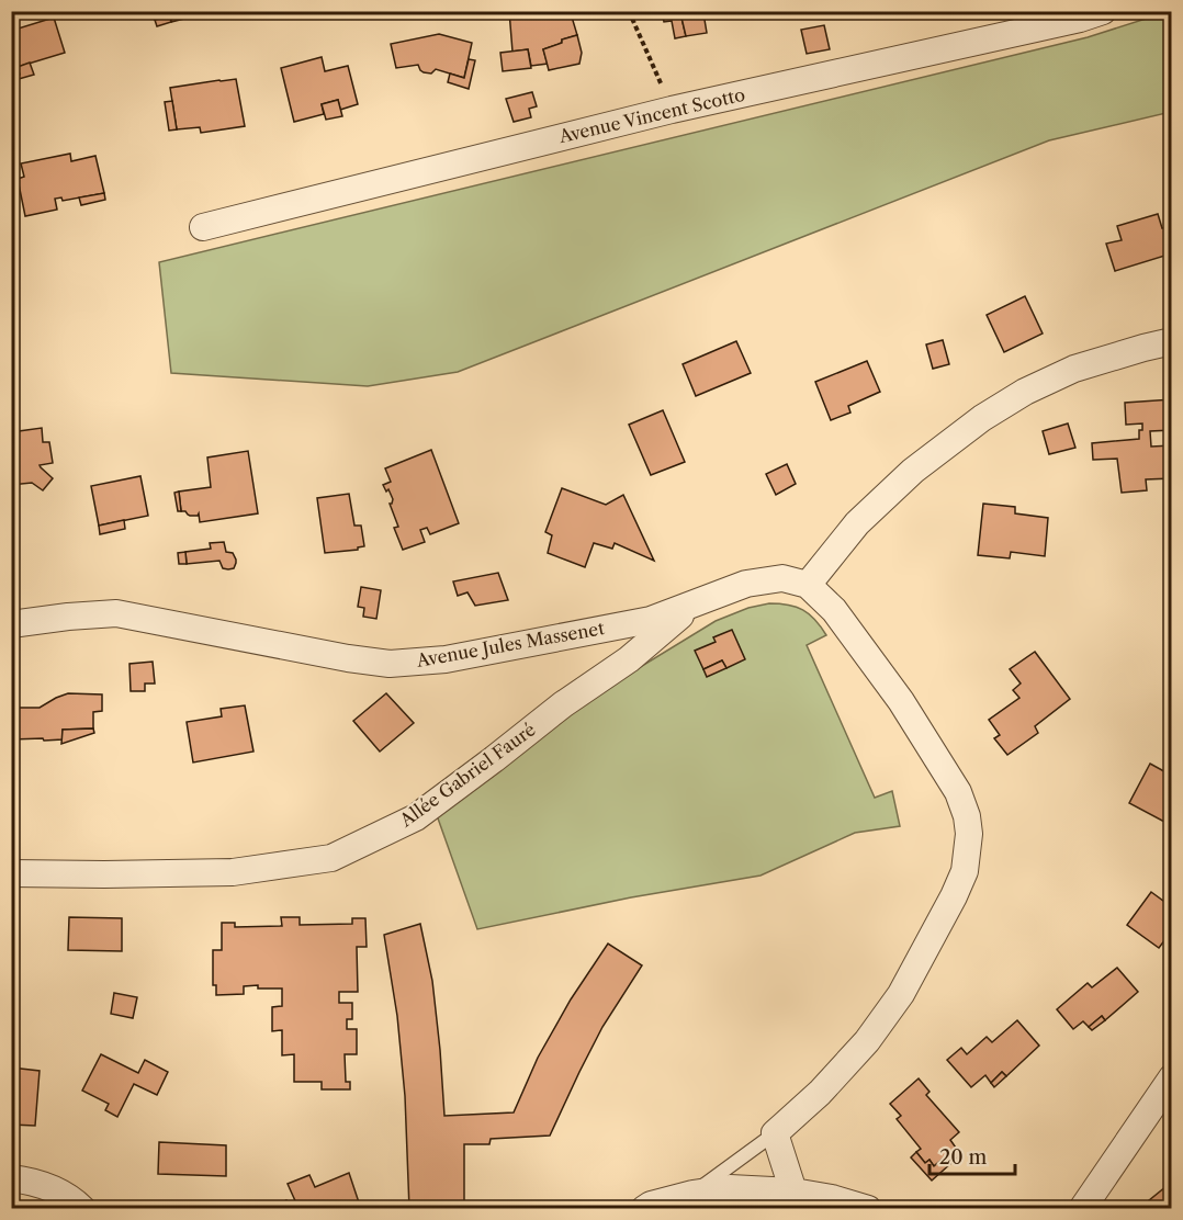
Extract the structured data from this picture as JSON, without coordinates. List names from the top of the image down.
{
  "streets": {
    "street": ["Avenue Vincent Scotto", "Avenue Jules Massenet", "Allée Gabriel Fauré"]
  },
  "crossings": [
    ["Avenue Jules Massenet", "Allée Gabriel Fauré"]
  ],
  "scale_bar": "20 m"
}
